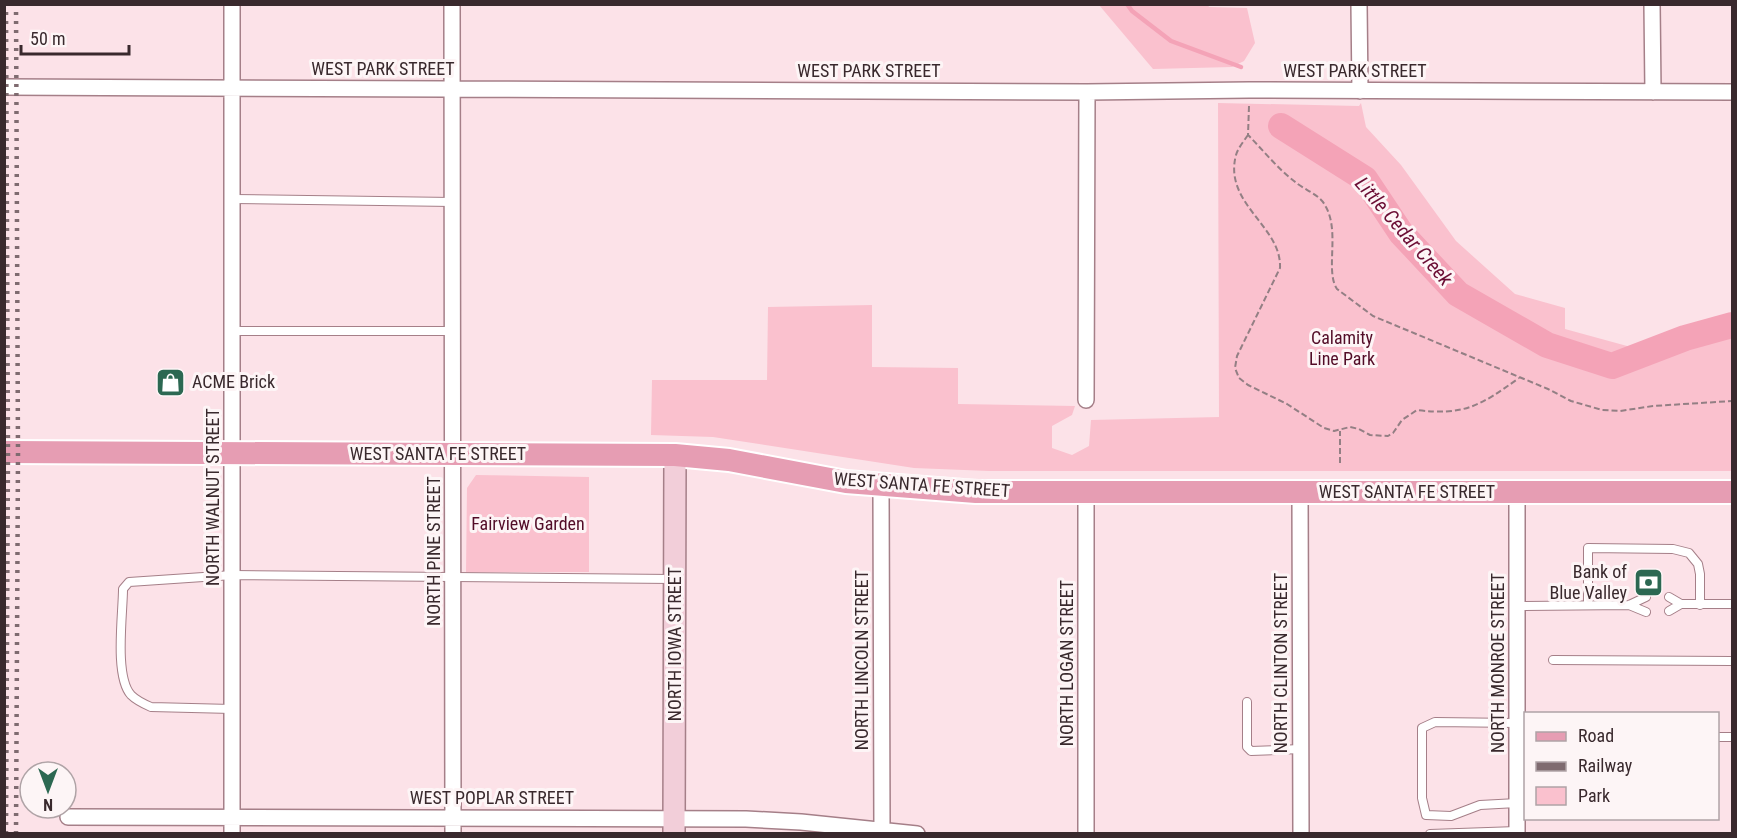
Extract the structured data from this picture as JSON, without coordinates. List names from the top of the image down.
{
  "streets": {
    "main road": ["WEST SANTA FE STREET"],
    "street": [
      "WEST PARK STREET",
      "NORTH WALNUT STREET",
      "NORTH PINE STREET",
      "NORTH IOWA STREET",
      "NORTH LINCOLN STREET",
      "NORTH LOGAN STREET",
      "NORTH CLINTON STREET",
      "NORTH MONROE STREET",
      "WEST POPLAR STREET"
    ]
  },
  "crossings": [
    ["WEST PARK STREET", "NORTH WALNUT STREET"],
    ["WEST PARK STREET", "NORTH PINE STREET"],
    ["WEST SANTA FE STREET", "NORTH WALNUT STREET"],
    ["WEST SANTA FE STREET", "NORTH PINE STREET"],
    ["WEST SANTA FE STREET", "NORTH IOWA STREET"],
    ["WEST SANTA FE STREET", "NORTH LINCOLN STREET"],
    ["WEST SANTA FE STREET", "NORTH LOGAN STREET"],
    ["WEST SANTA FE STREET", "NORTH CLINTON STREET"],
    ["WEST SANTA FE STREET", "NORTH MONROE STREET"],
    ["NORTH WALNUT STREET", "WEST POPLAR STREET"],
    ["NORTH PINE STREET", "WEST POPLAR STREET"],
    ["NORTH IOWA STREET", "WEST POPLAR STREET"],
    ["NORTH LINCOLN STREET", "WEST POPLAR STREET"]
  ],
  "water": ["Little Cedar Creek"],
  "parks": ["Calamity Line Park", "Fairview Garden"],
  "places": {
    "shop": ["ACME Brick"],
    "bank": ["Bank of Blue Valley"]
  },
  "legend": ["Road", "Railway", "Park"],
  "scale_bar": "50 m",
  "north": "bottom"
}
